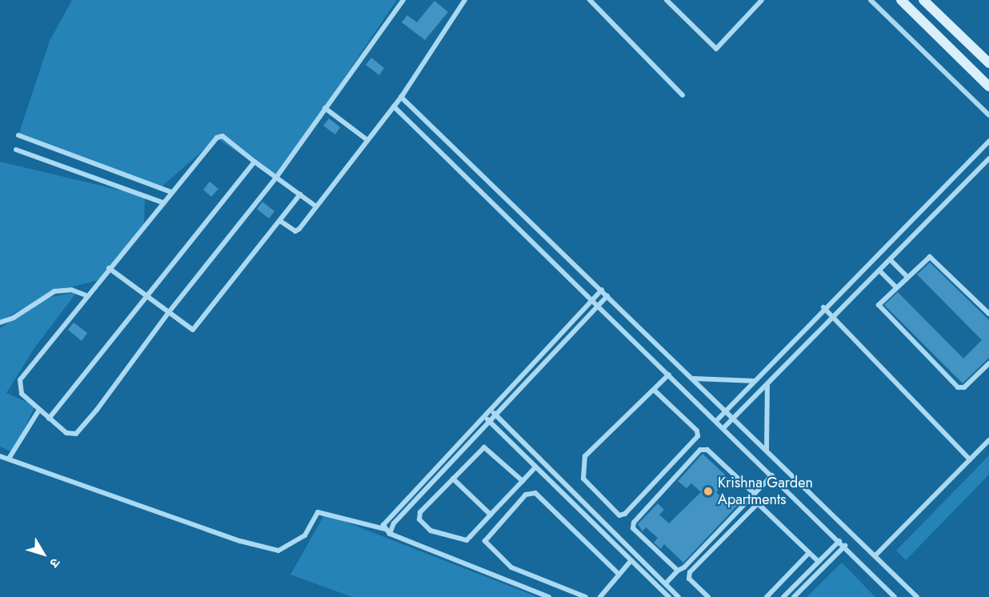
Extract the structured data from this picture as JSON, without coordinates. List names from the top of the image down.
{
  "places": ["Krishna Garden Apartments"],
  "north": "bottom right"
}
